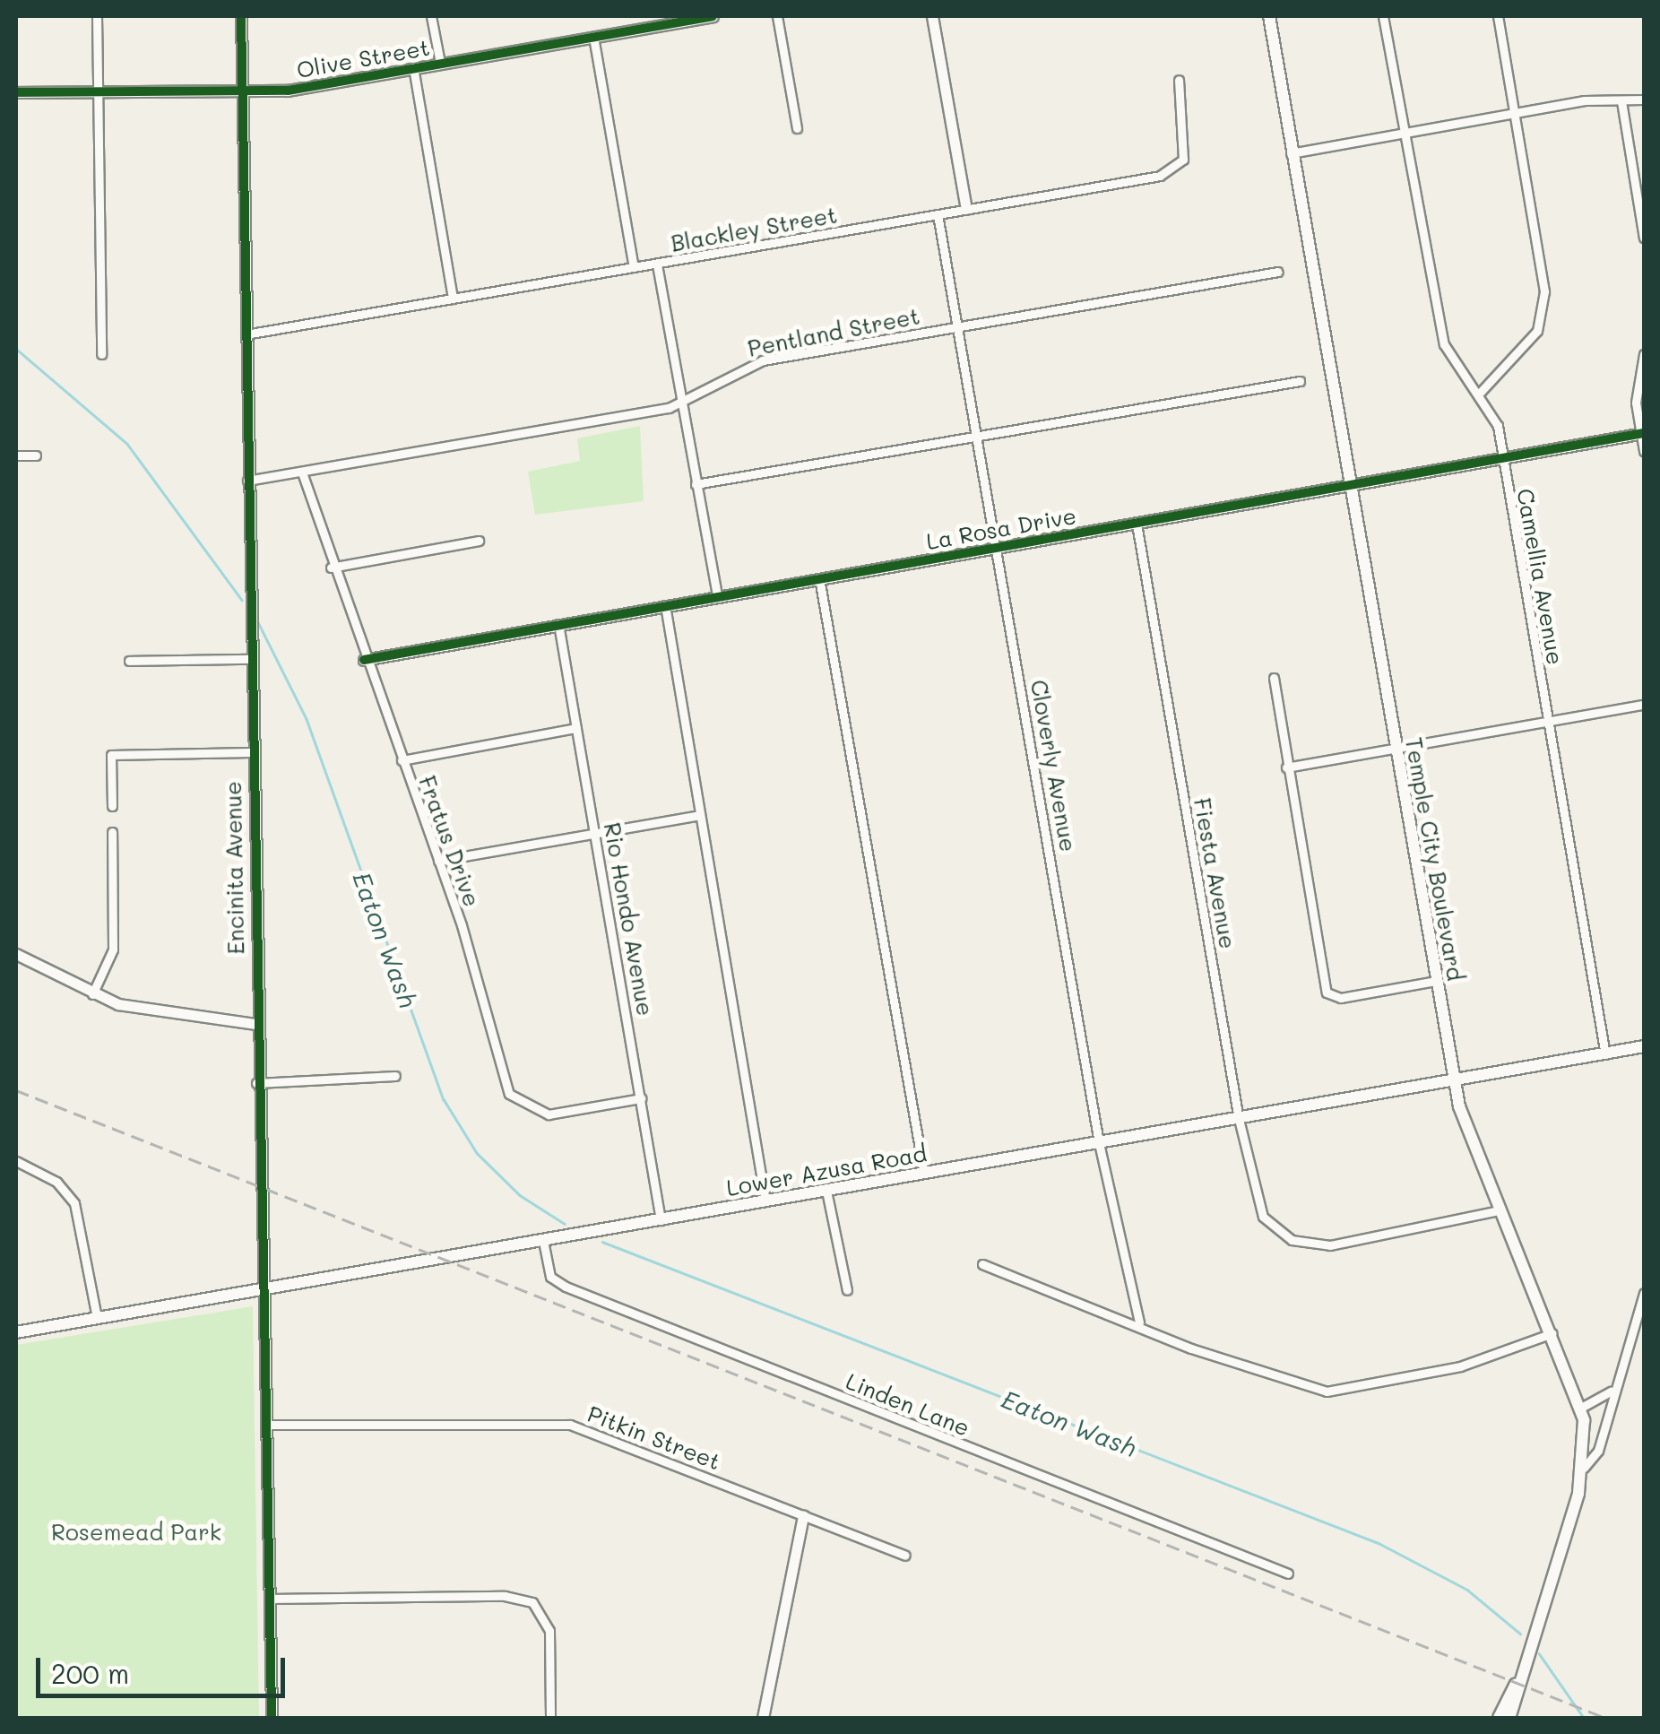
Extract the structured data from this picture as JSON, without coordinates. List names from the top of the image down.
{
  "streets": {
    "main road": ["Temple City Boulevard", "Lower Azusa Road"],
    "street": [
      "Olive Street",
      "Blackley Street",
      "Pentland Street",
      "La Rosa Drive",
      "Camellia Avenue",
      "Cloverly Avenue",
      "Fratus Drive",
      "Encinita Avenue",
      "Fiesta Avenue",
      "Rio Hondo Avenue",
      "Linden Lane",
      "Pitkin Street"
    ]
  },
  "crossings": [
    ["Olive Street", "Encinita Avenue"],
    ["Blackley Street", "Cloverly Avenue"],
    ["Blackley Street", "Encinita Avenue"],
    ["Pentland Street", "Cloverly Avenue"],
    ["Pentland Street", "Fratus Drive"],
    ["Pentland Street", "Encinita Avenue"],
    ["La Rosa Drive", "Camellia Avenue"],
    ["La Rosa Drive", "Cloverly Avenue"],
    ["La Rosa Drive", "Fratus Drive"],
    ["La Rosa Drive", "Temple City Boulevard"],
    ["La Rosa Drive", "Fiesta Avenue"],
    ["La Rosa Drive", "Rio Hondo Avenue"],
    ["Camellia Avenue", "Lower Azusa Road"],
    ["Cloverly Avenue", "Lower Azusa Road"],
    ["Fratus Drive", "Rio Hondo Avenue"],
    ["Temple City Boulevard", "Fiesta Avenue"],
    ["Temple City Boulevard", "Lower Azusa Road"],
    ["Encinita Avenue", "Lower Azusa Road"],
    ["Encinita Avenue", "Pitkin Street"],
    ["Fiesta Avenue", "Lower Azusa Road"],
    ["Rio Hondo Avenue", "Lower Azusa Road"],
    ["Lower Azusa Road", "Linden Lane"]
  ],
  "water": ["Eaton Wash"],
  "parks": ["Rosemead Park"],
  "scale_bar": "200 m"
}
